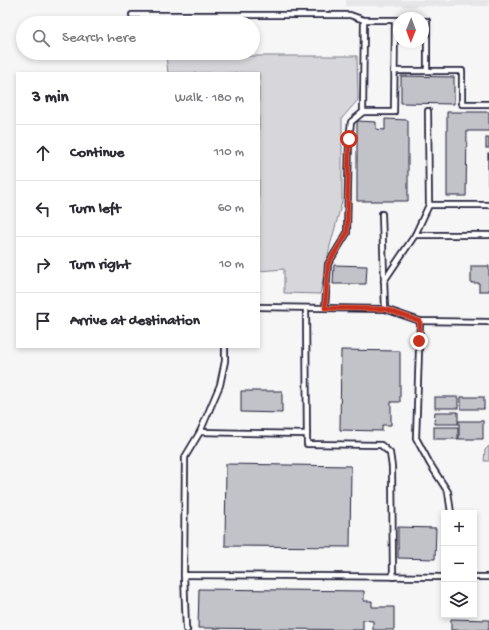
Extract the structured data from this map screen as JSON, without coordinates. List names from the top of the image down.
{
  "north": "bottom",
  "page": {
    "search": "Search here",
    "heading": ["3 min", "Walk · 180 m"],
    "list": [
      ["Continue", "110 m"],
      ["Turn left", "60 m"],
      ["Turn right", "10 m"],
      "Arrive at destination"
    ],
    "map_buttons": ["+", "−"]
  }
}
